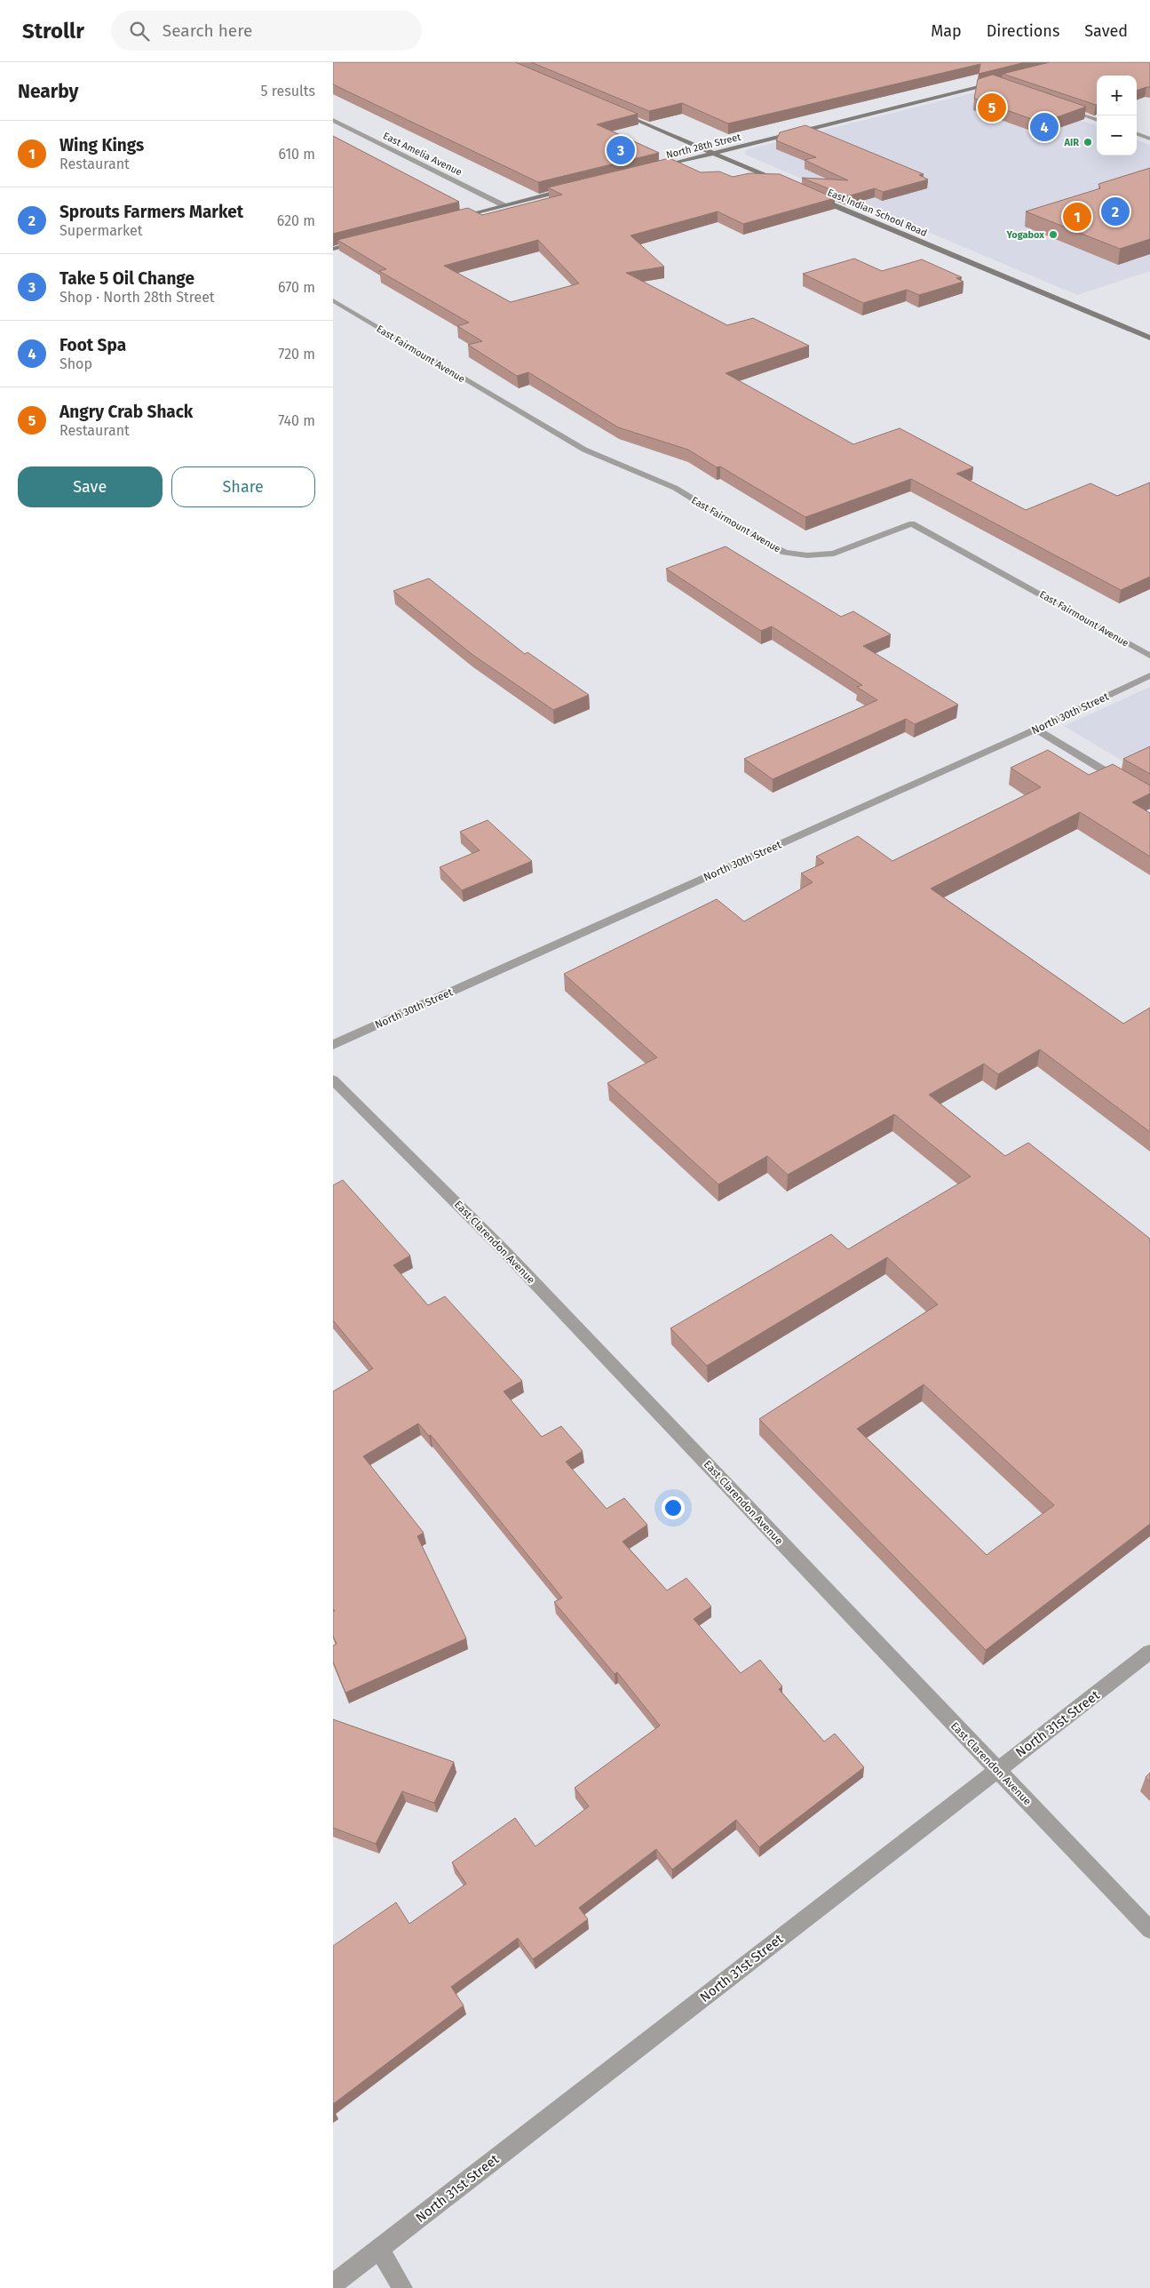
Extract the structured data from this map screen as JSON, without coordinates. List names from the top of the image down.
{
  "streets": {
    "main road": ["North 28th Street", "East Indian School Road"],
    "street": [
      "East Amelia Avenue",
      "East Fairmount Avenue",
      "North 30th Street",
      "East Clarendon Avenue",
      "North 31st Street"
    ]
  },
  "crossings": [
    ["East Clarendon Avenue", "North 31st Street"]
  ],
  "places": ["AIR", "Yogabox"],
  "page": {
    "header": "Strollr",
    "search": "Search here",
    "nav": ["Map", "Directions", "Saved"],
    "heading": ["Nearby", "5 results"],
    "map_buttons": ["+", "−"],
    "pins": [
      "5",
      "4",
      "3",
      "2",
      "1"
    ],
    "list": [
      {
        "mark": "1",
        "name": "Wing Kings",
        "note": "Restaurant",
        "value": "610 m"
      },
      {
        "mark": "2",
        "name": "Sprouts Farmers Market",
        "note": "Supermarket",
        "value": "620 m"
      },
      {
        "mark": "3",
        "name": "Take 5 Oil Change",
        "note": "Shop · North 28th Street",
        "value": "670 m"
      },
      {
        "mark": "4",
        "name": "Foot Spa",
        "note": "Shop",
        "value": "720 m"
      },
      {
        "mark": "5",
        "name": "Angry Crab Shack",
        "note": "Restaurant",
        "value": "740 m"
      }
    ],
    "buttons": ["Save", "Share"]
  }
}
